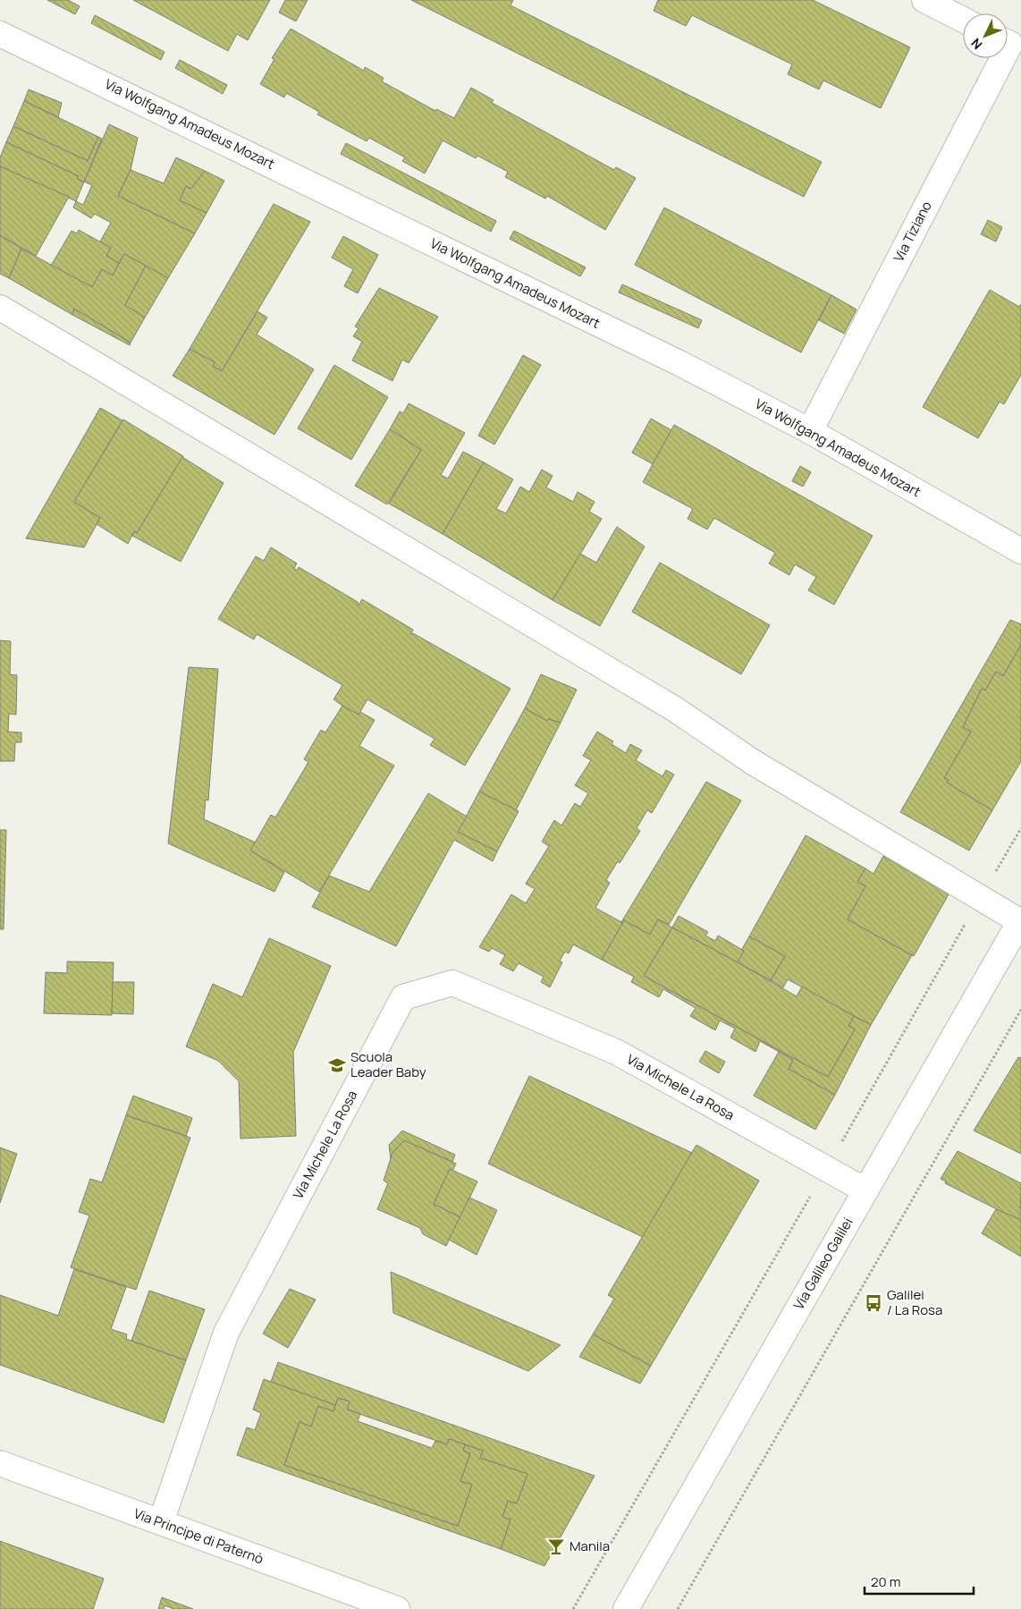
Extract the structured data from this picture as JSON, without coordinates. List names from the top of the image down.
{
  "streets": {
    "street": [
      "Via Wolfgang Amadeus Mozart",
      "Via Tiziano",
      "Via Michele La Rosa",
      "Via Galileo Galilei",
      "Via Principe di Paternò"
    ]
  },
  "crossings": [
    ["Via Wolfgang Amadeus Mozart", "Via Tiziano"],
    ["Via Michele La Rosa", "Via Galileo Galilei"],
    ["Via Michele La Rosa", "Via Principe di Paternò"]
  ],
  "places": {
    "school or university": ["Scuola Leader Baby"],
    "bus stop": ["Galilei / La Rosa"],
    "bar": ["Manila"]
  },
  "scale_bar": "20 m",
  "north": "bottom left"
}
